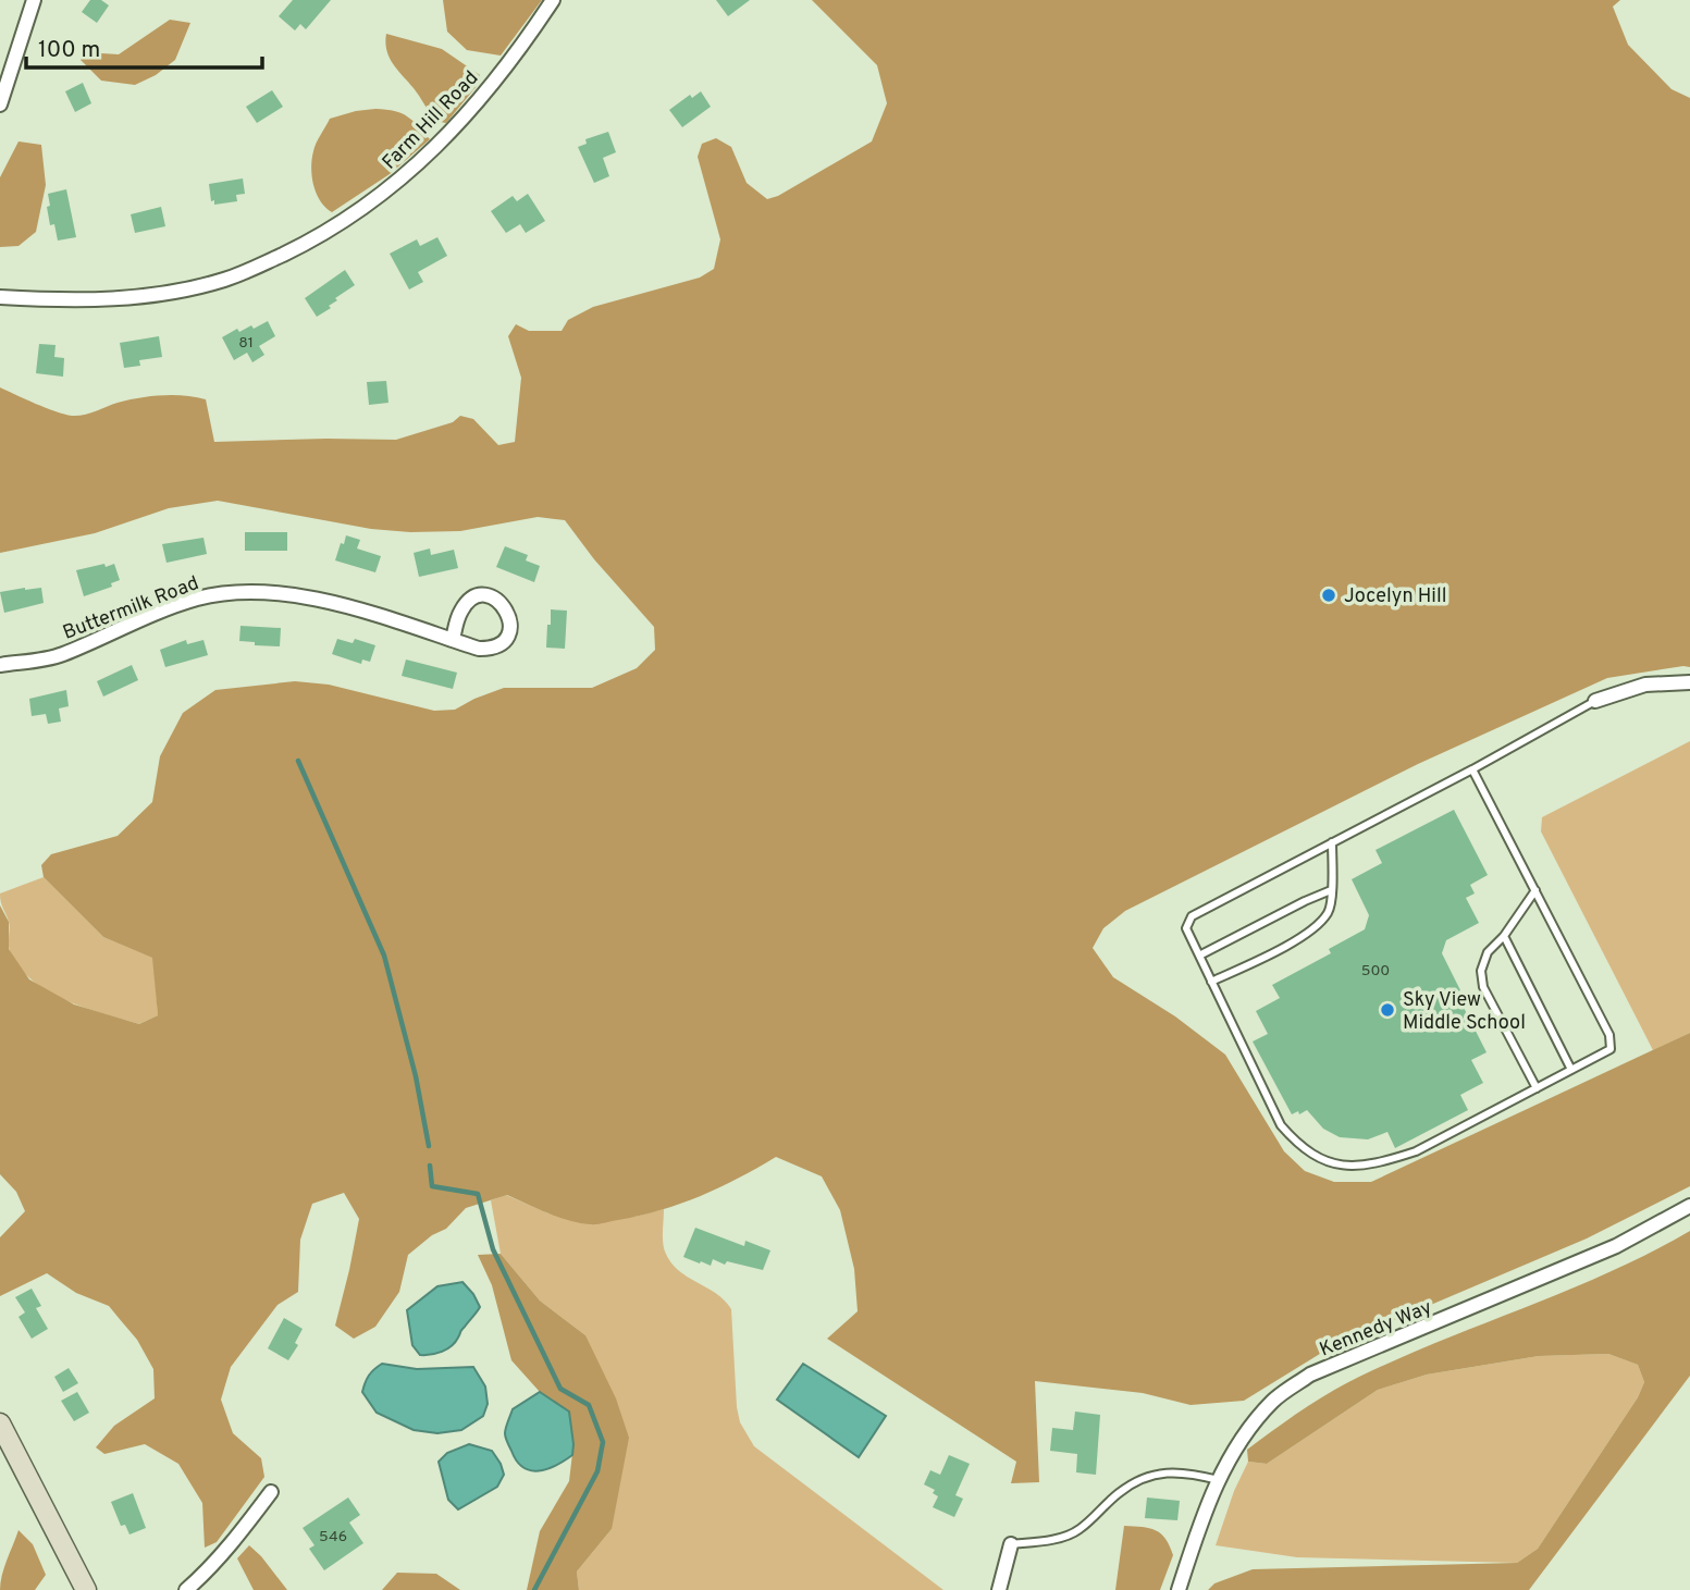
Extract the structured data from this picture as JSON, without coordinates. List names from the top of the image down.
{
  "streets": {
    "street": ["Farm Hill Road", "Buttermilk Road", "Kennedy Way"]
  },
  "places": ["Jocelyn Hill", "Sky View Middle School"],
  "house_numbers": ["81", "500", "546"],
  "scale_bar": "100 m"
}
